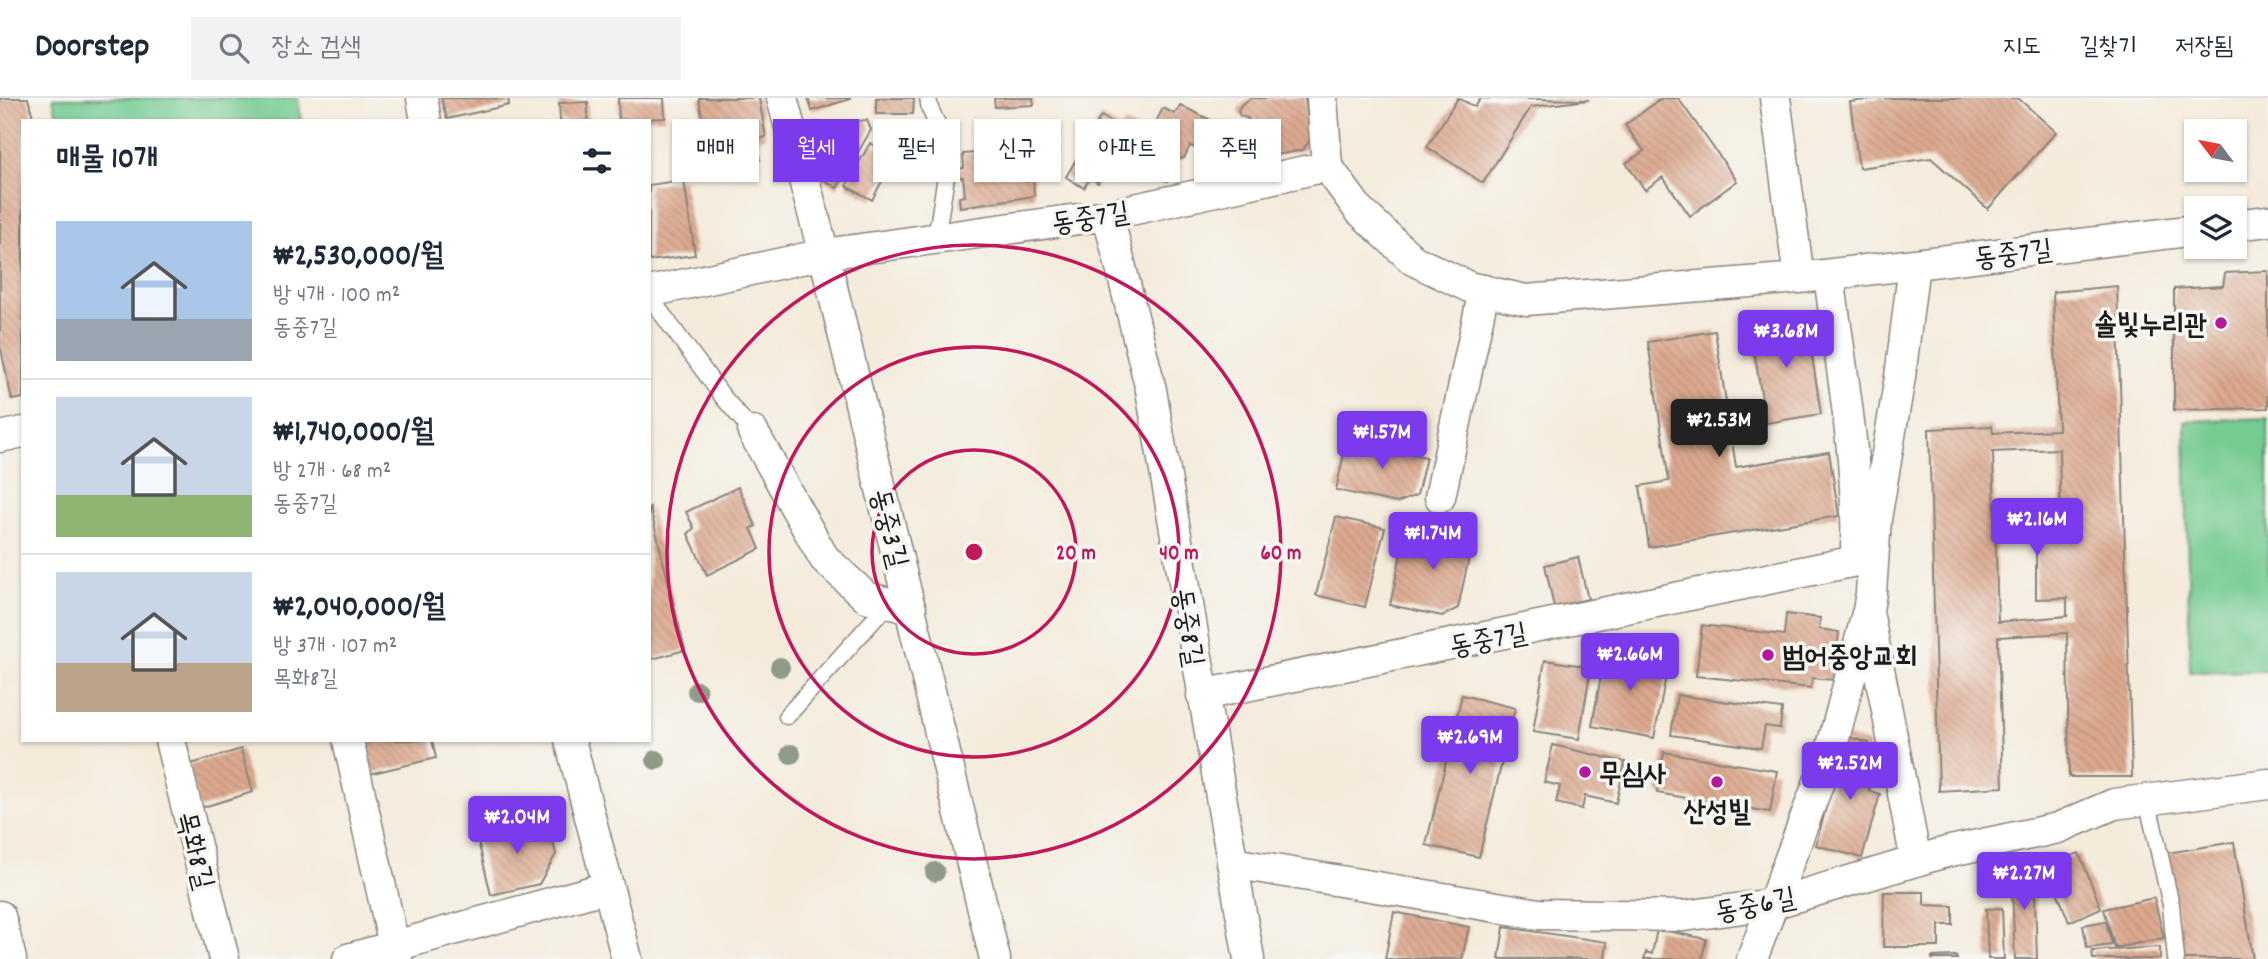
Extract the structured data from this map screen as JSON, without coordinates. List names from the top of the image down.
{
  "streets": {
    "street": [
      "동중7길",
      "동중3길",
      "동중8길",
      "목화8길",
      "동중6길"
    ]
  },
  "crossings": [
    ["동중7길", "동중3길"],
    ["동중7길", "동중8길"],
    ["동중8길", "동중6길"]
  ],
  "places": [
    "솔빛누리관",
    "범어중앙교회",
    "무심사",
    "산성빌"
  ],
  "north": "top left",
  "page": {
    "header": "Doorstep",
    "search": "장소 검색",
    "nav": ["지도", "길찾기", "저장됨"],
    "chip": [
      "매매",
      "월세",
      "필터",
      "신규",
      "아파트",
      "주택"
    ],
    "heading": "매물 10개",
    "list": [
      {
        "name": "₩2,530,000/월",
        "note": "방 4개 · 100 m² · 동중7길"
      },
      {
        "name": "₩1,740,000/월",
        "note": "방 2개 · 68 m² · 동중7길"
      },
      {
        "name": "₩2,040,000/월",
        "note": "방 3개 · 107 m² · 목화8길"
      }
    ],
    "price": [
      "₩3.68M",
      "₩2.53M",
      "₩1.57M",
      "₩2.16M",
      "₩1.74M",
      "₩2.66M",
      "₩2.69M",
      "₩2.52M",
      "₩2.04M",
      "₩2.27M"
    ]
  },
  "rings": ["20 m", "40 m", "60 m"]
}
